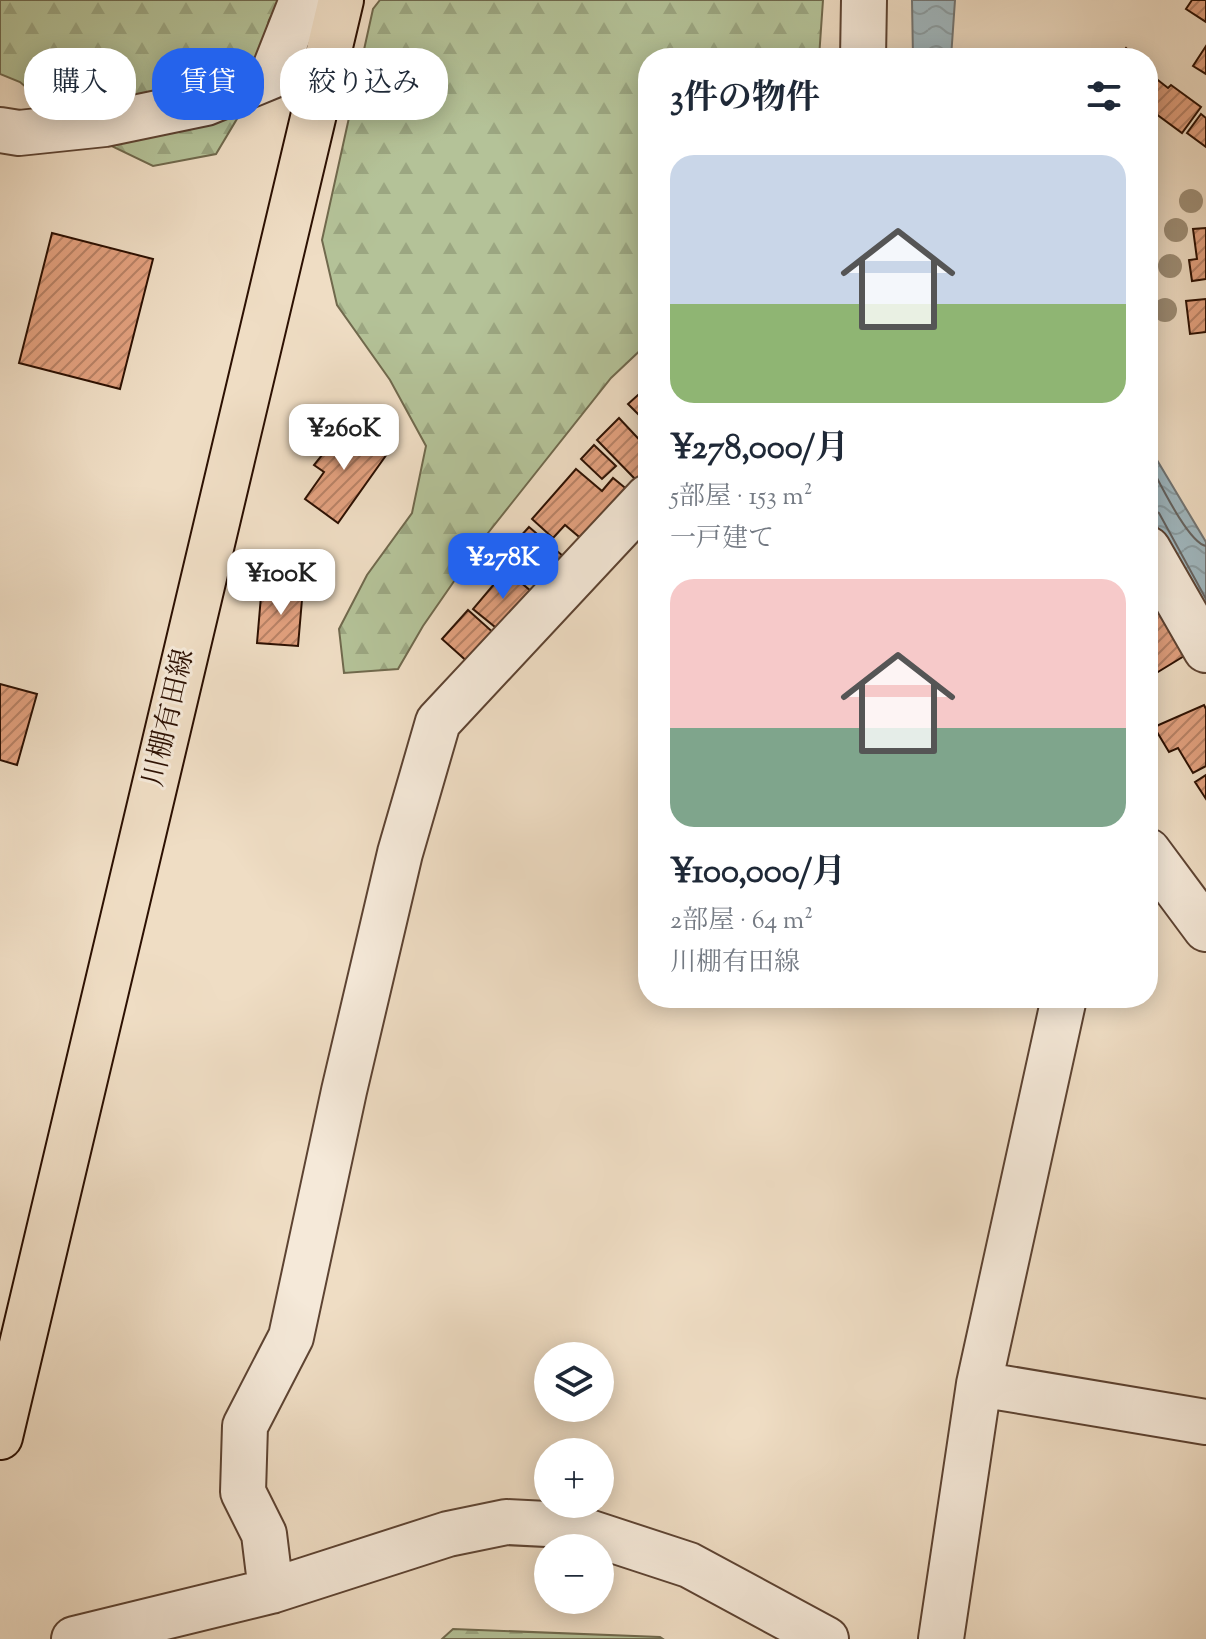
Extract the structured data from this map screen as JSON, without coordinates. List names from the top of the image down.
{
  "streets": {
    "main road": ["川棚有田線"]
  },
  "page": {
    "chip": ["購入", "賃貸", "絞り込み"],
    "heading": "3件の物件",
    "list": [
      {
        "name": "¥278,000/月",
        "note": "5部屋 · 153 m² · 一戸建て"
      },
      {
        "name": "¥100,000/月",
        "note": "2部屋 · 64 m² · 川棚有田線"
      }
    ],
    "price": ["¥260K", "¥278K", "¥100K"],
    "map_buttons": ["+", "−"]
  }
}
